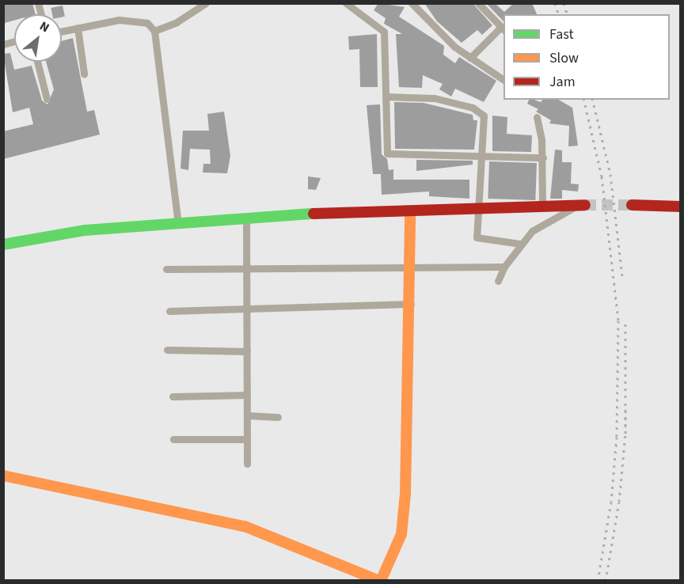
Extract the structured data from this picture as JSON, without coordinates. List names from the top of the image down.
{
  "legend": ["Fast", "Slow", "Jam"],
  "north": "top right"
}
